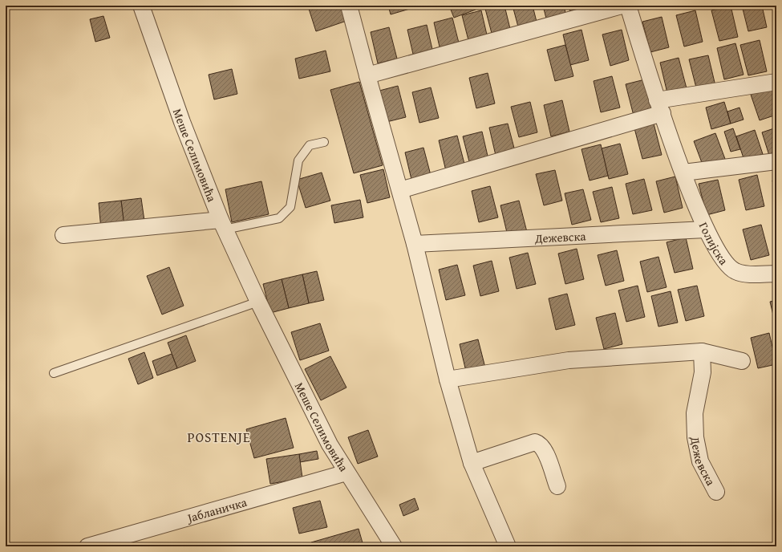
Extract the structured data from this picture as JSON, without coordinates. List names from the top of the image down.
{
  "streets": {
    "street": [
      "Меше Селимовића",
      "Дежевска",
      "Голијска",
      "Јабланичка"
    ]
  },
  "crossings": [
    ["Меше Селимовића", "Јабланичка"],
    ["Дежевска", "Голијска"]
  ],
  "districts": ["POSTENJE"]
}
